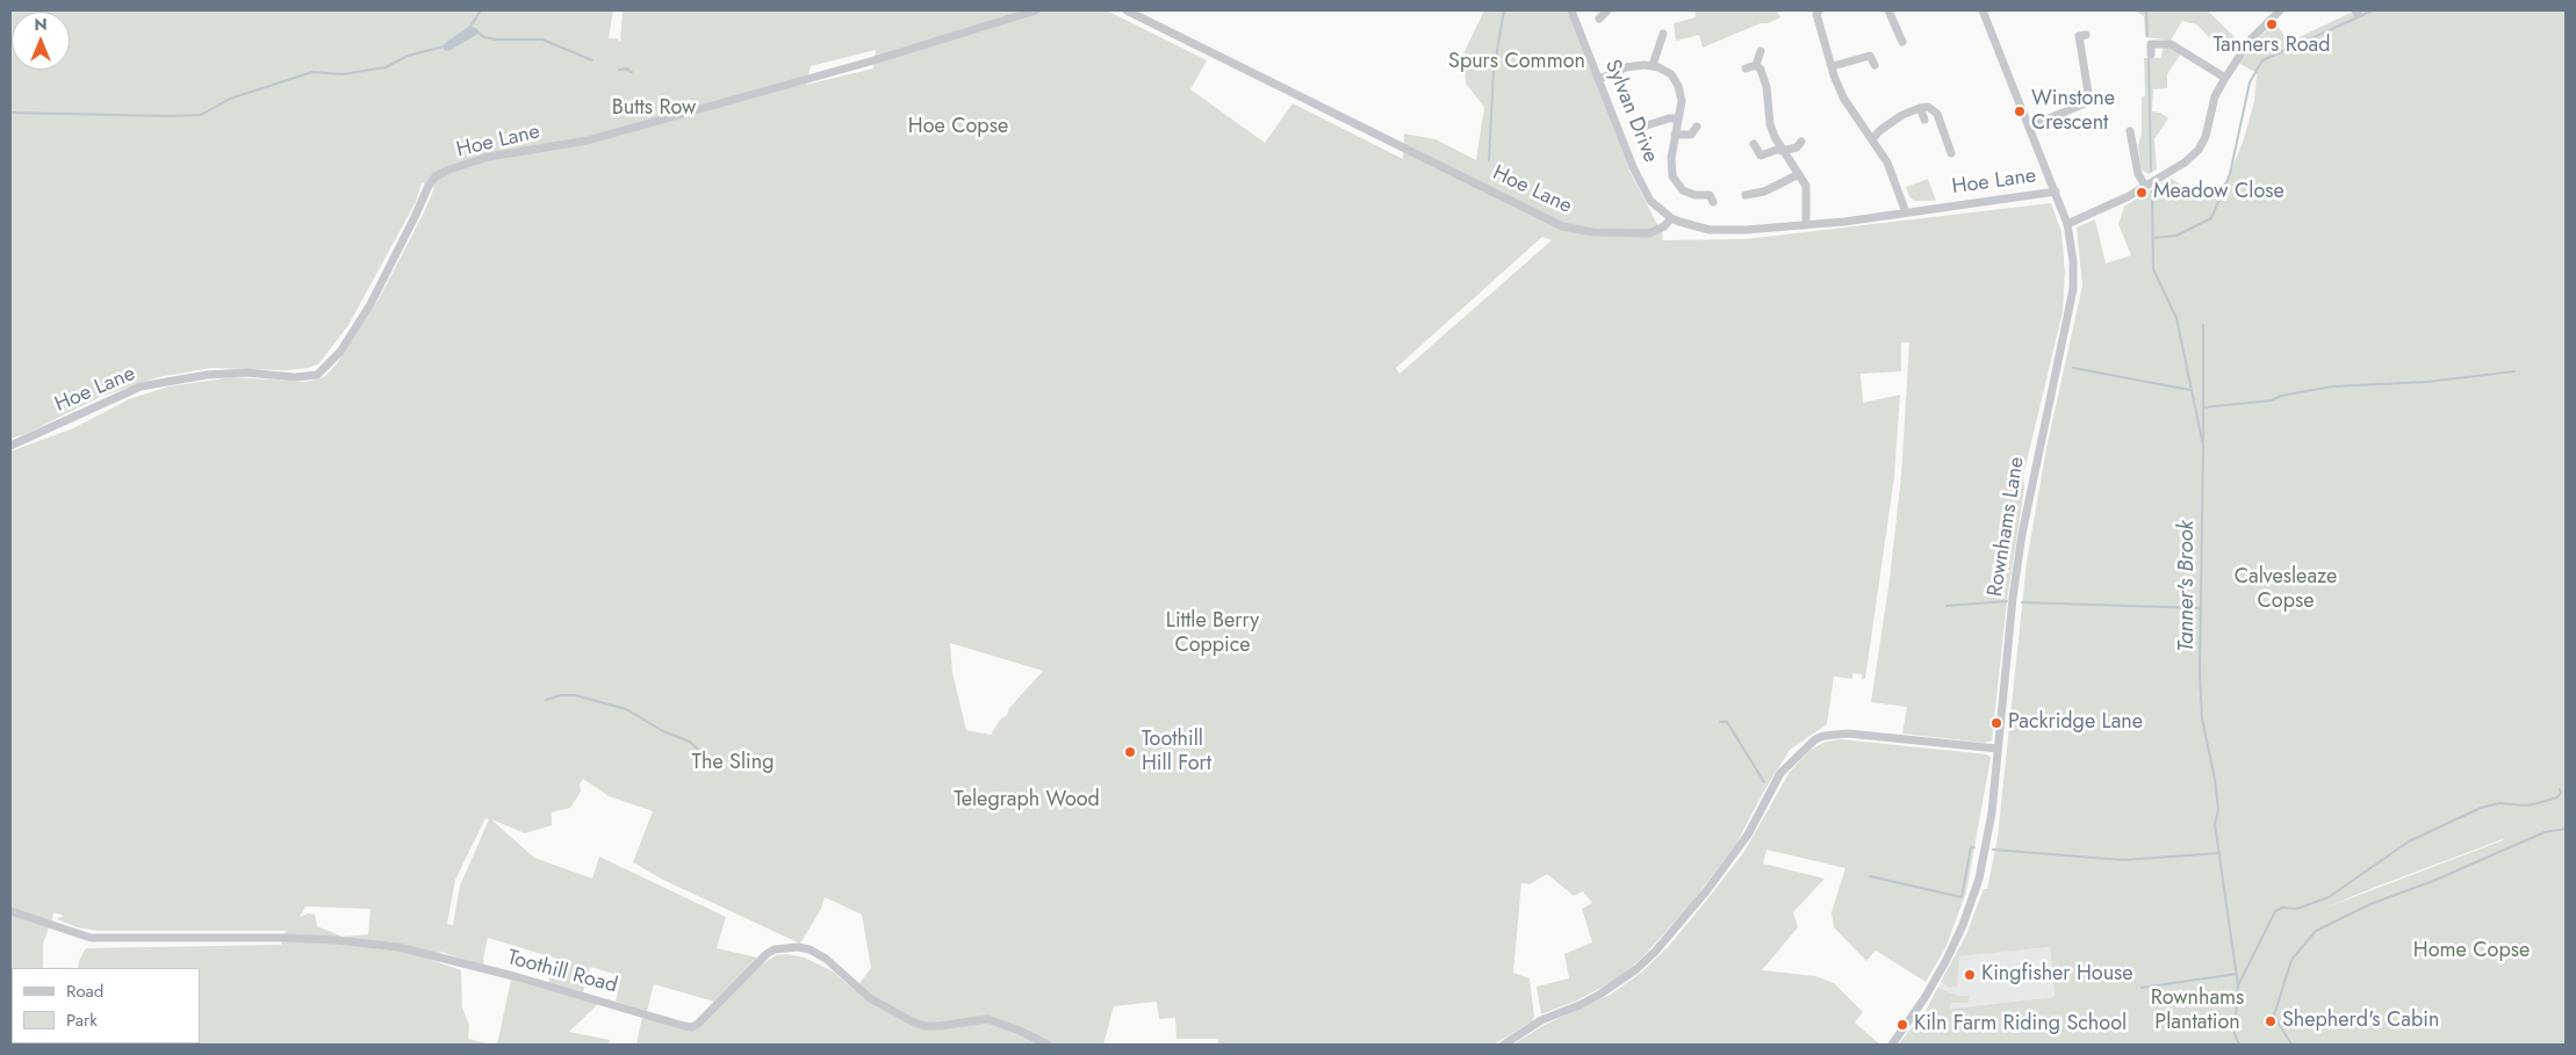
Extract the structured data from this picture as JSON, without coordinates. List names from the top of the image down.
{
  "streets": {
    "street": [
      "Sylvan Drive",
      "Hoe Lane",
      "Rownhams Lane",
      "Toothill Road"
    ]
  },
  "crossings": [
    ["Sylvan Drive", "Hoe Lane"],
    ["Hoe Lane", "Rownhams Lane"]
  ],
  "water": ["Tanner's Brook"],
  "parks": [
    "Spurs Common",
    "Butts Row",
    "Hoe Copse",
    "Calvesleaze Copse",
    "Little Berry Coppice",
    "The Sling",
    "Telegraph Wood",
    "Home Copse",
    "Rownhams Plantation"
  ],
  "places": [
    "Tanners Road",
    "Winstone Crescent",
    "Meadow Close",
    "Packridge Lane",
    "Toothill Hill Fort",
    "Kingfisher House",
    "Shepherd's Cabin",
    "Kiln Farm Riding School"
  ],
  "legend": ["Road", "Park"],
  "north": "top"
}
